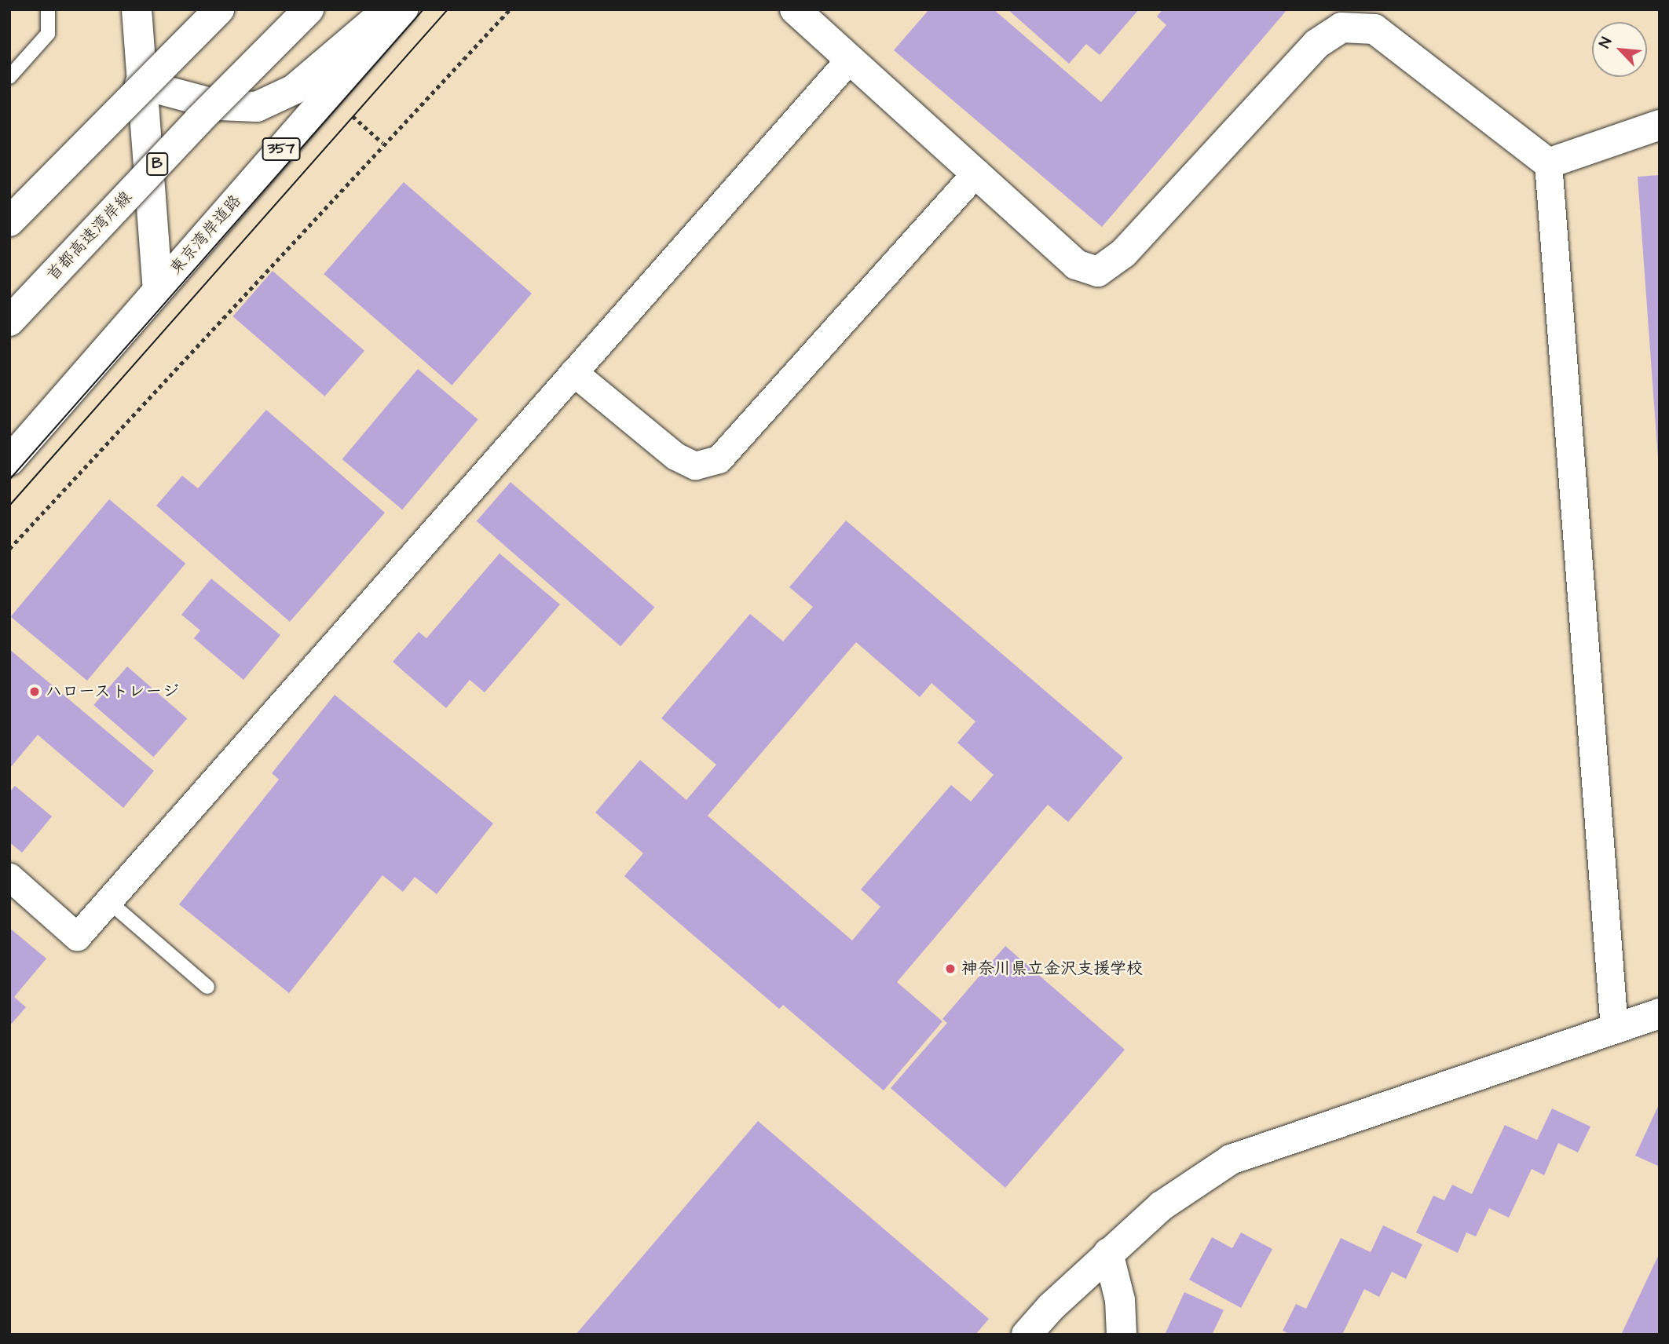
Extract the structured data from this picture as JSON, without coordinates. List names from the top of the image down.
{
  "streets": {
    "main road": [
      "357",
      "B",
      "東京湾岸道路",
      "首都高速湾岸線"
    ]
  },
  "places": ["ハローストレージ", "神奈川県立金沢支援学校"],
  "north": "top left"
}
